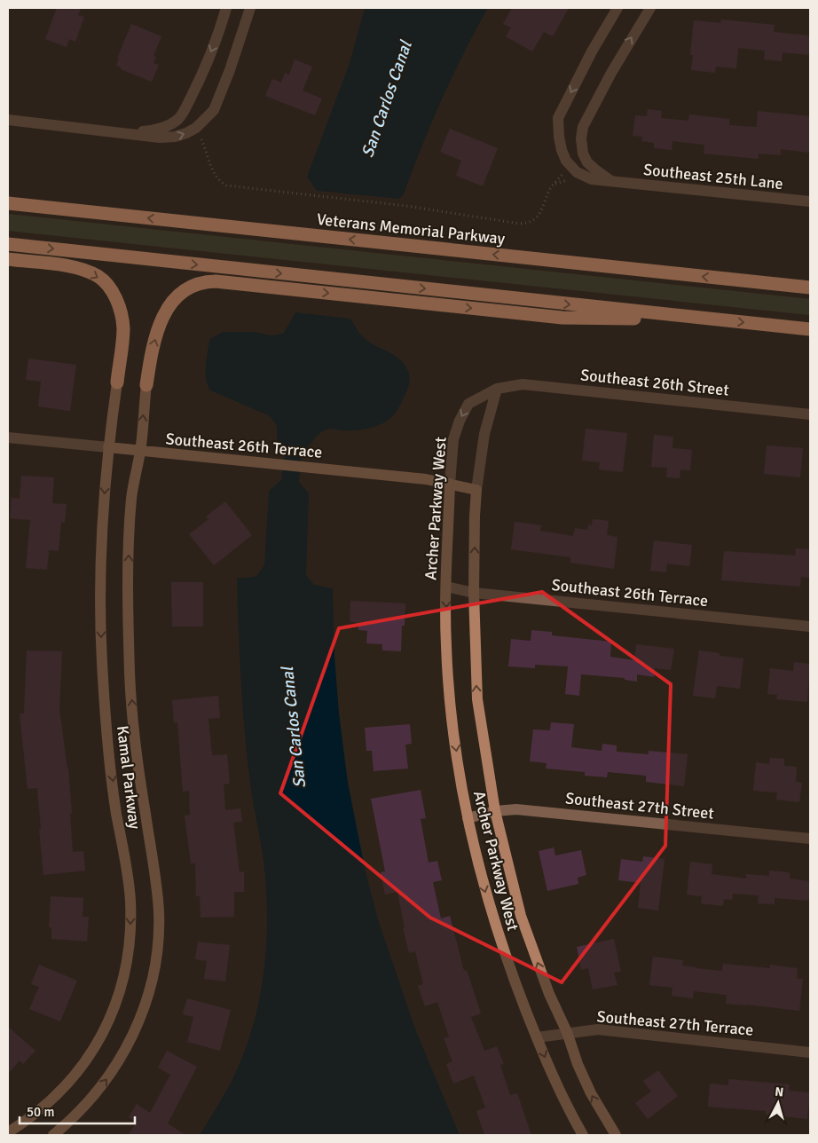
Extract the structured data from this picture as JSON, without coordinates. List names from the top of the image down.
{
  "streets": {
    "highway": ["Veterans Memorial Parkway"],
    "street": [
      "Southeast 25th Lane",
      "Southeast 26th Street",
      "Southeast 26th Terrace",
      "Archer Parkway West",
      "Kamal Parkway",
      "Southeast 27th Street",
      "Southeast 27th Terrace"
    ]
  },
  "crossings": [
    ["Southeast 26th Street", "Archer Parkway West"],
    ["Southeast 26th Terrace", "Archer Parkway West"],
    ["Southeast 26th Terrace", "Kamal Parkway"],
    ["Archer Parkway West", "Southeast 27th Street"],
    ["Archer Parkway West", "Southeast 27th Terrace"]
  ],
  "water": ["San Carlos Canal"],
  "scale_bar": "50 m",
  "north": "top"
}
